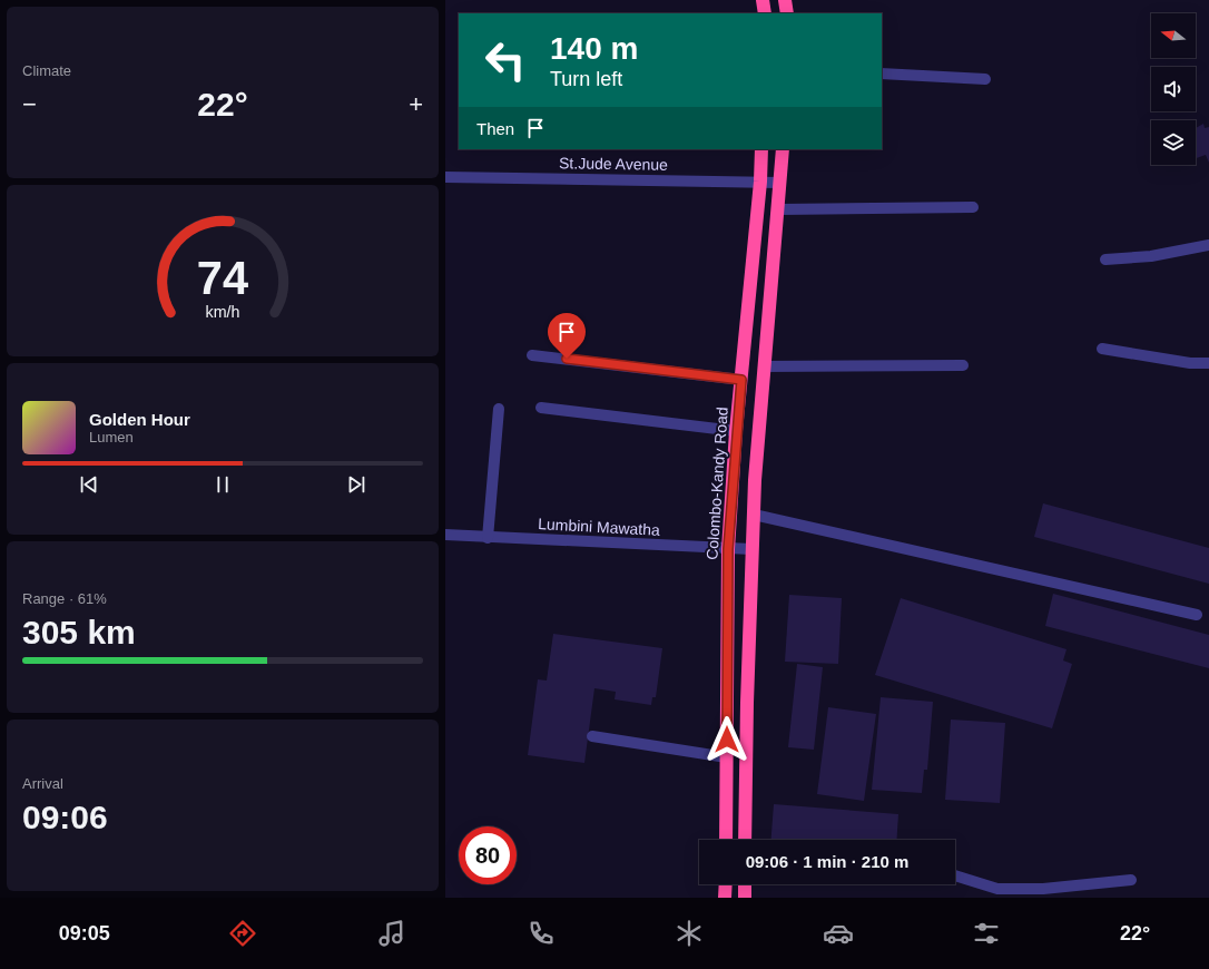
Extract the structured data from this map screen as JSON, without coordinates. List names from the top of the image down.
{
  "streets": {
    "highway": ["Colombo-Kandy Road"],
    "street": ["St.Jude Avenue", "Lumbini Mawatha"]
  },
  "crossings": [
    ["St.Jude Avenue", "Colombo-Kandy Road"],
    ["Colombo-Kandy Road", "Lumbini Mawatha"]
  ],
  "north": "left",
  "page": {
    "tile": [
      "Climate",
      ["Range · 61%", "305 km"],
      ["Arrival", "09:06"]
    ],
    "turn": ["140 m", "Turn left"],
    "heat": ["−", "22°", "+"],
    "then": "Then",
    "song": ["Golden Hour", "Lumen"],
    "limit": "80",
    "trip": "09:06 · 1 min · 210 m",
    "tabs": ["09:05", "22°"],
    "gauge": ["74", "km/h"]
  }
}
